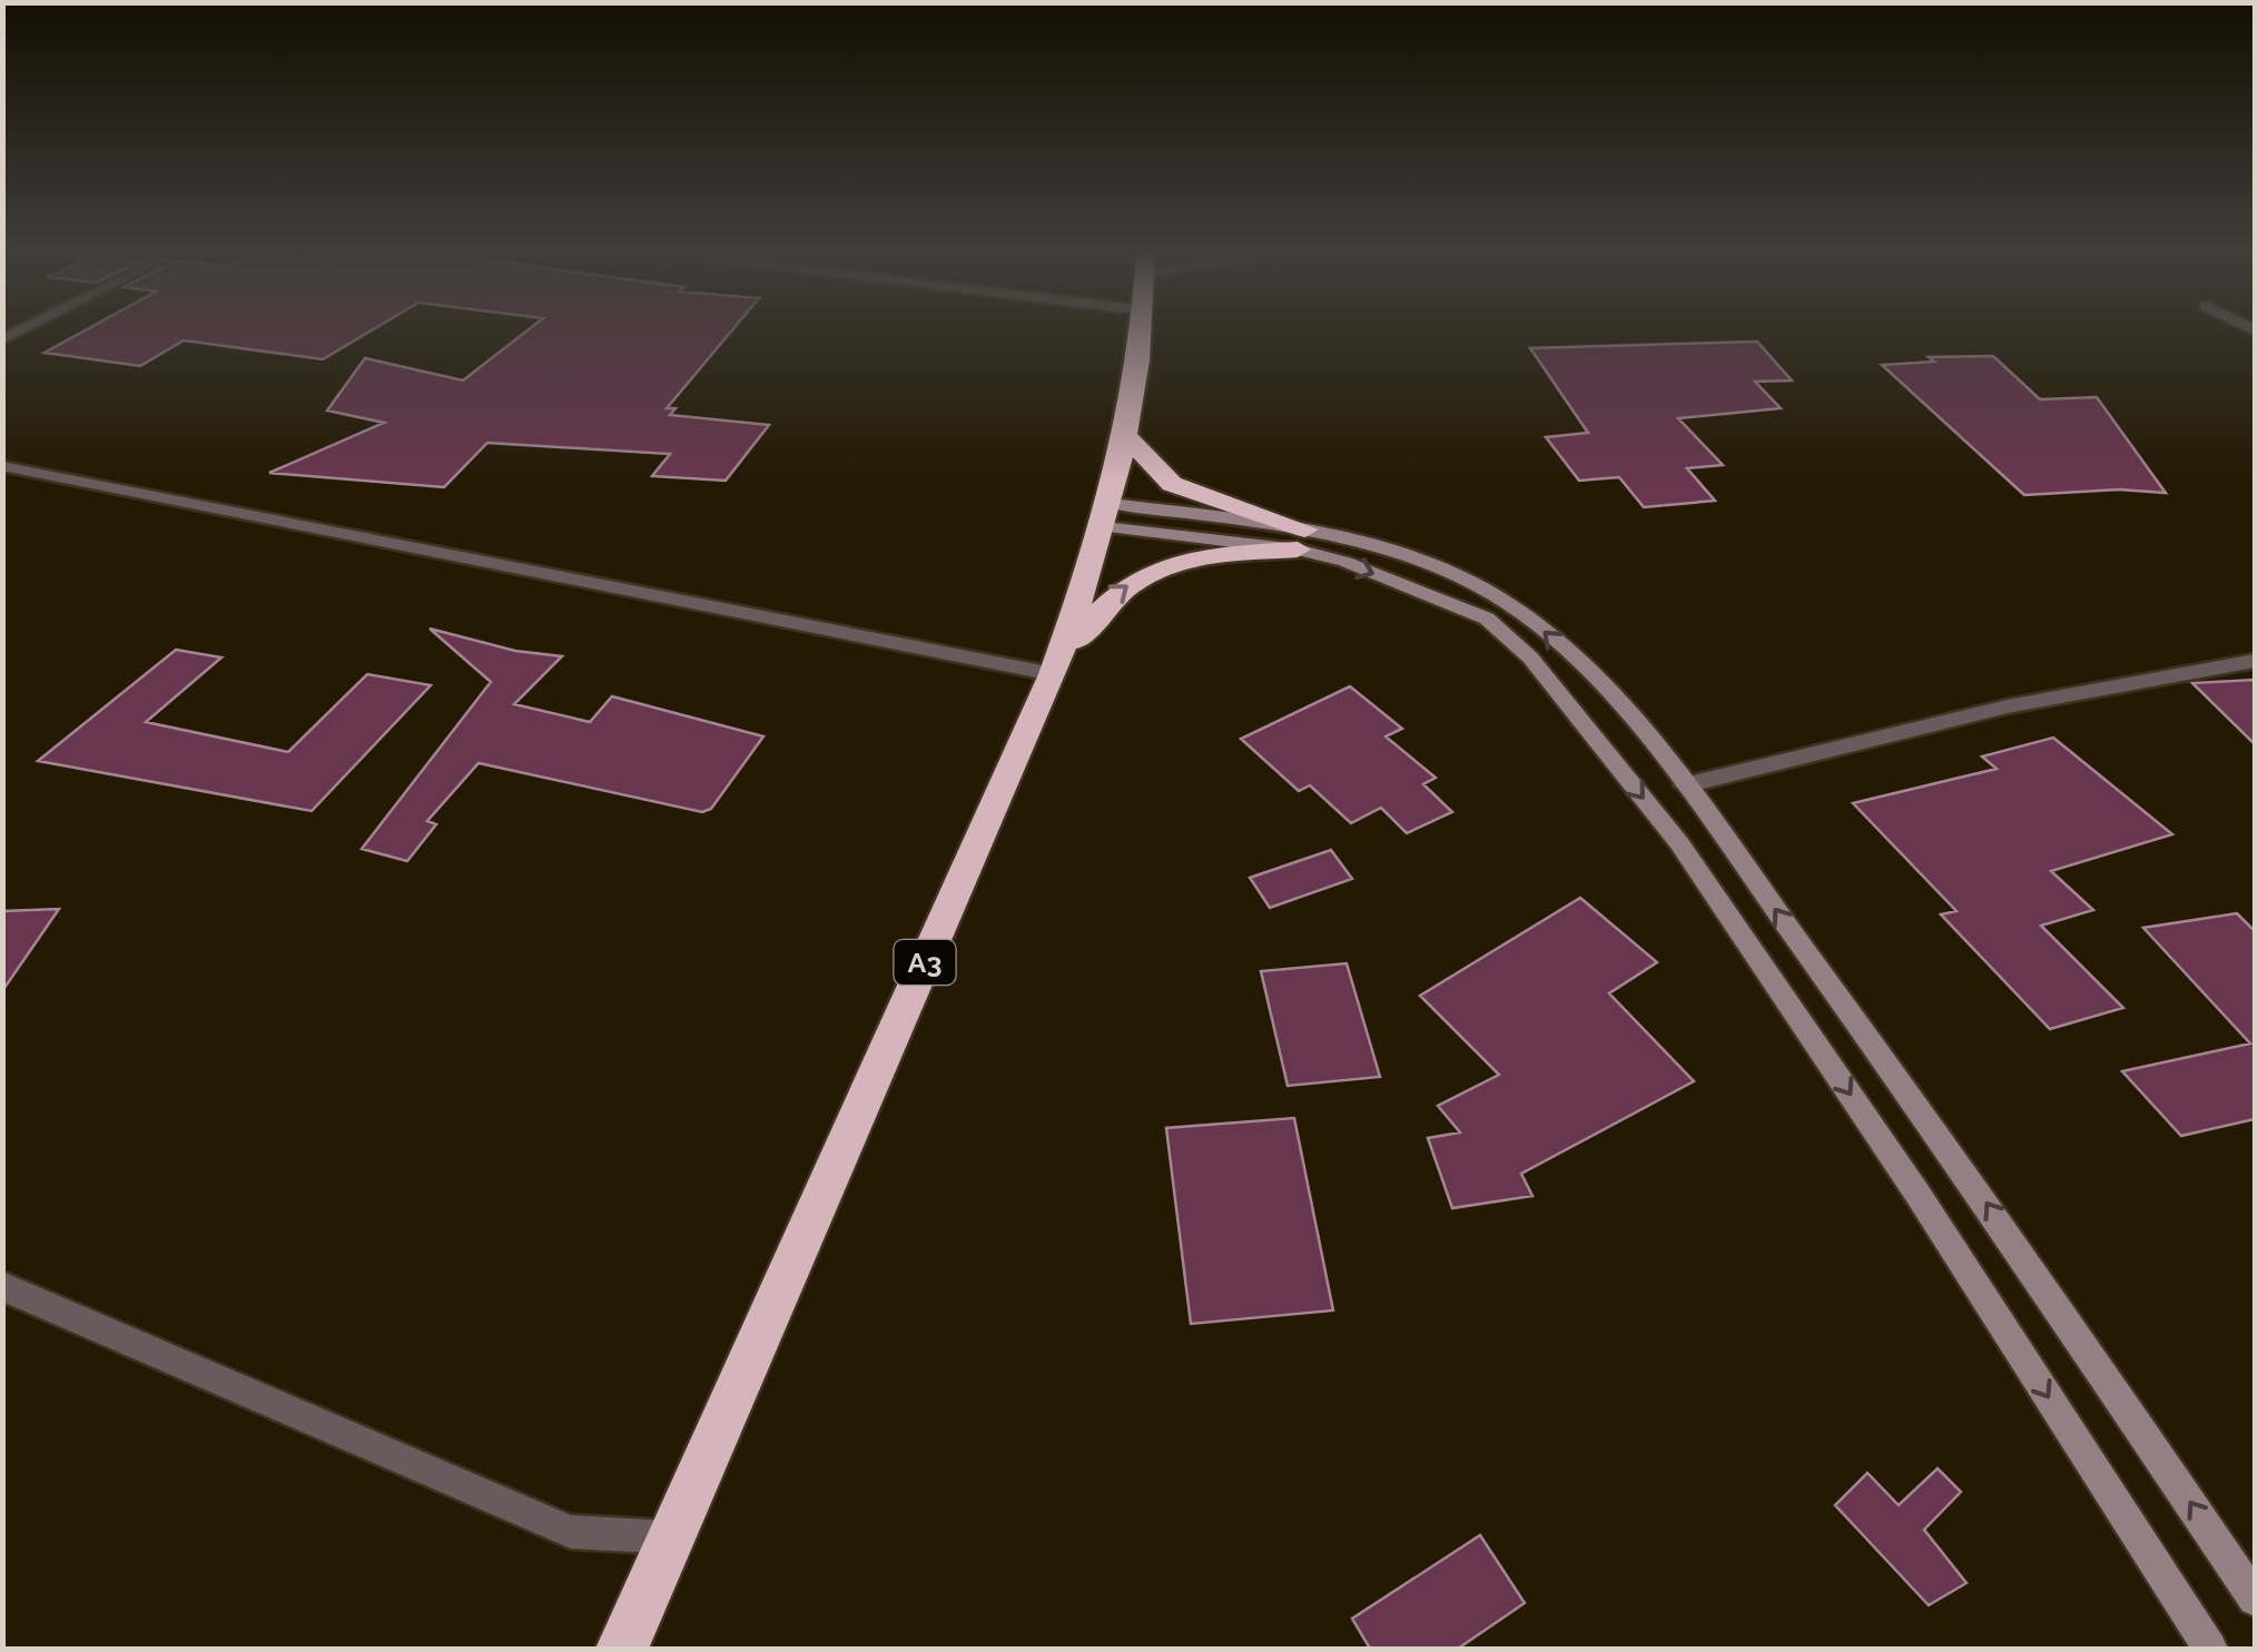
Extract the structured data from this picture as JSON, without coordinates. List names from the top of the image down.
{
  "streets": {
    "highway": ["A3"]
  }
}
